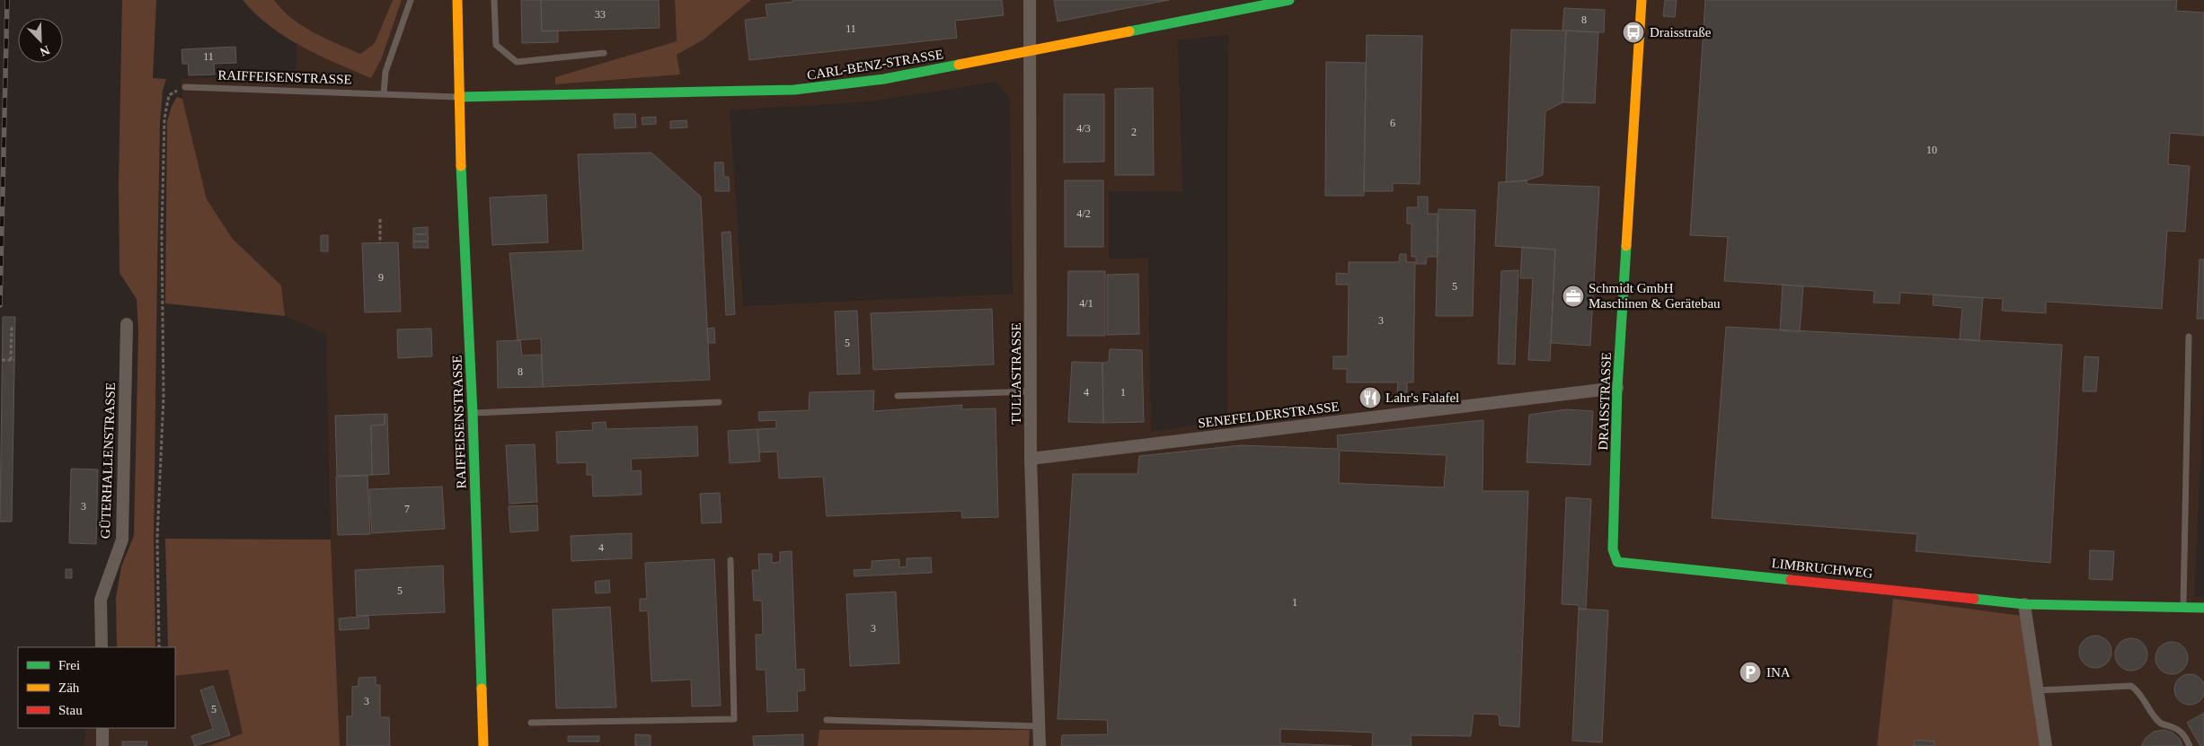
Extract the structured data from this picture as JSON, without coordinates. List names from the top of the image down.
{
  "streets": {
    "street": [
      "CARL-BENZ-STRASSE",
      "RAIFFEISENSTRASSE",
      "TULLASTRASSE",
      "DRAISSTRASSE",
      "SENEFELDERSTRASSE",
      "GÜTERHALLENSTRASSE",
      "LIMBRUCHWEG"
    ]
  },
  "crossings": [
    ["CARL-BENZ-STRASSE", "RAIFFEISENSTRASSE"],
    ["CARL-BENZ-STRASSE", "TULLASTRASSE"],
    ["TULLASTRASSE", "SENEFELDERSTRASSE"],
    ["DRAISSTRASSE", "SENEFELDERSTRASSE"],
    ["DRAISSTRASSE", "LIMBRUCHWEG"]
  ],
  "places": {
    "bus stop": ["Draisstraße"],
    "office": ["Schmidt GmbH Maschinen & Gerätebau"],
    "restaurant": ["Lahr's Falafel"],
    "parking": ["INA"]
  },
  "house_numbers": [
    "33",
    "8",
    "11",
    "11",
    "6",
    "4/3",
    "2",
    "10",
    "4/2",
    "9",
    "5",
    "4/1",
    "3",
    "5",
    "8",
    "4",
    "1",
    "3",
    "7",
    "4",
    "5",
    "1",
    "3",
    "3",
    "5"
  ],
  "legend": ["Frei", "Zäh", "Stau"],
  "north": "bottom right"
}
